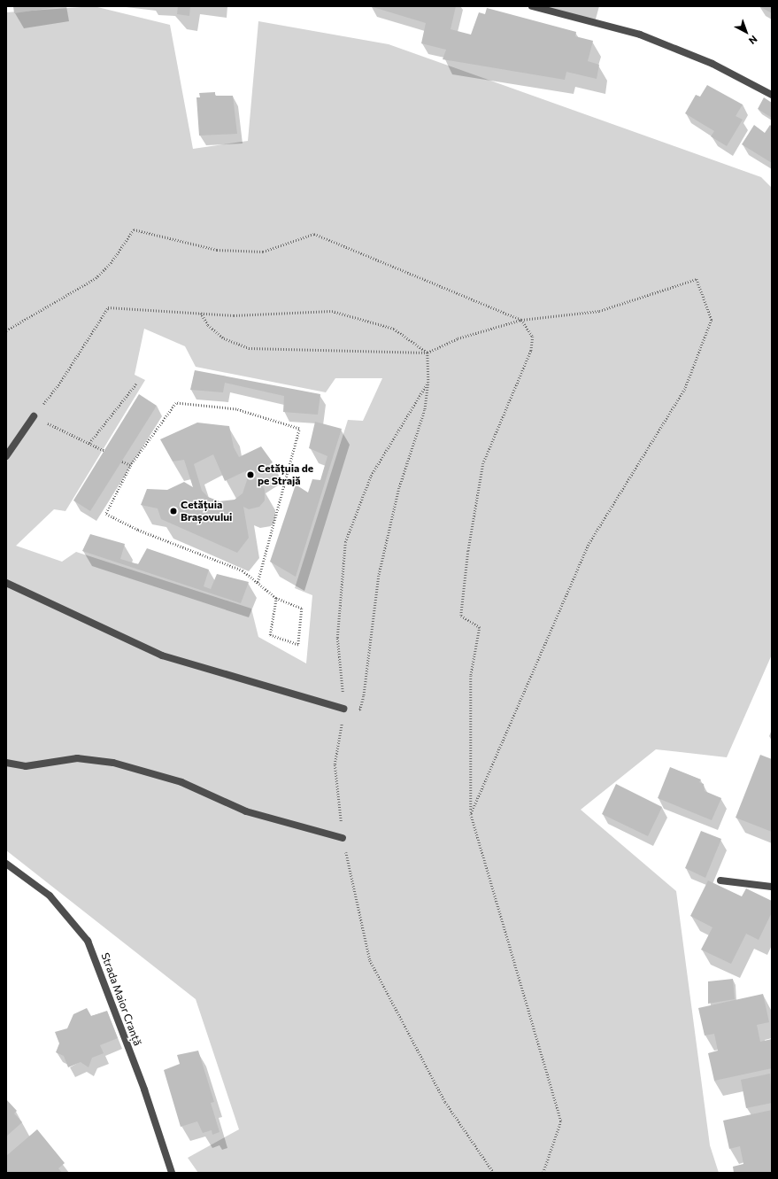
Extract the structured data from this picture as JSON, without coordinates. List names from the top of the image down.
{
  "streets": {
    "street": ["Strada Maior Cranță"]
  },
  "places": ["Cetățuia de pe Strajă", "Cetățuia Brașovului"],
  "north": "bottom right"
}
